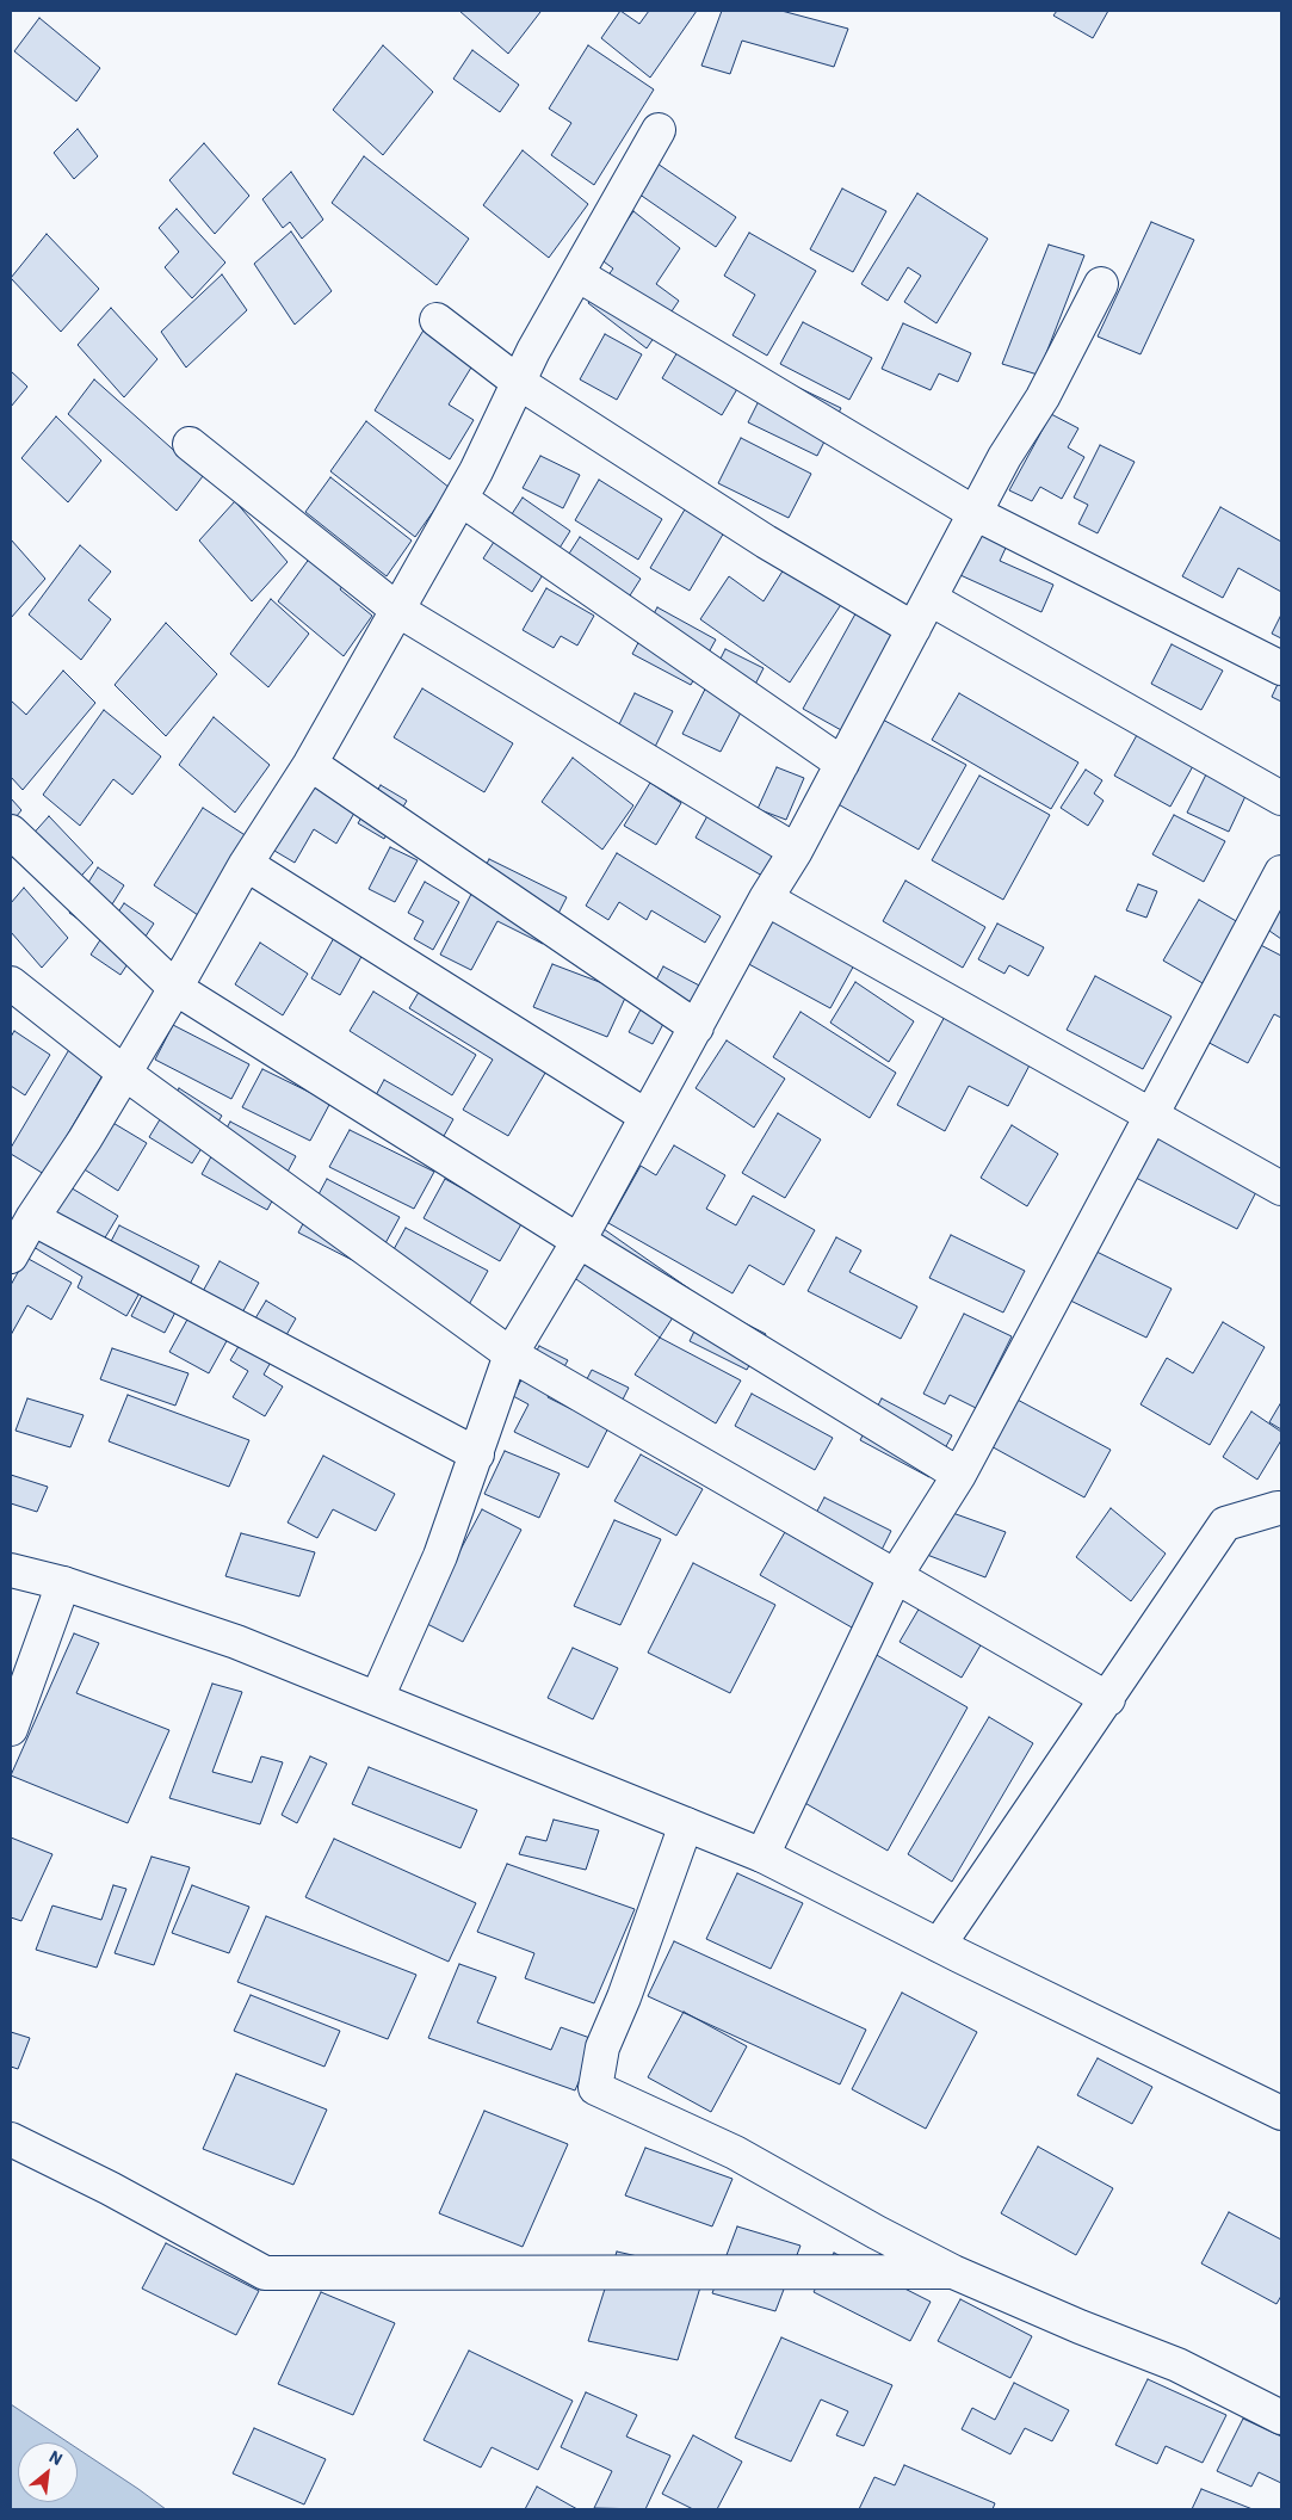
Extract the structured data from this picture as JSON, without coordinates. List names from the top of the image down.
{
  "north": "top right"
}
